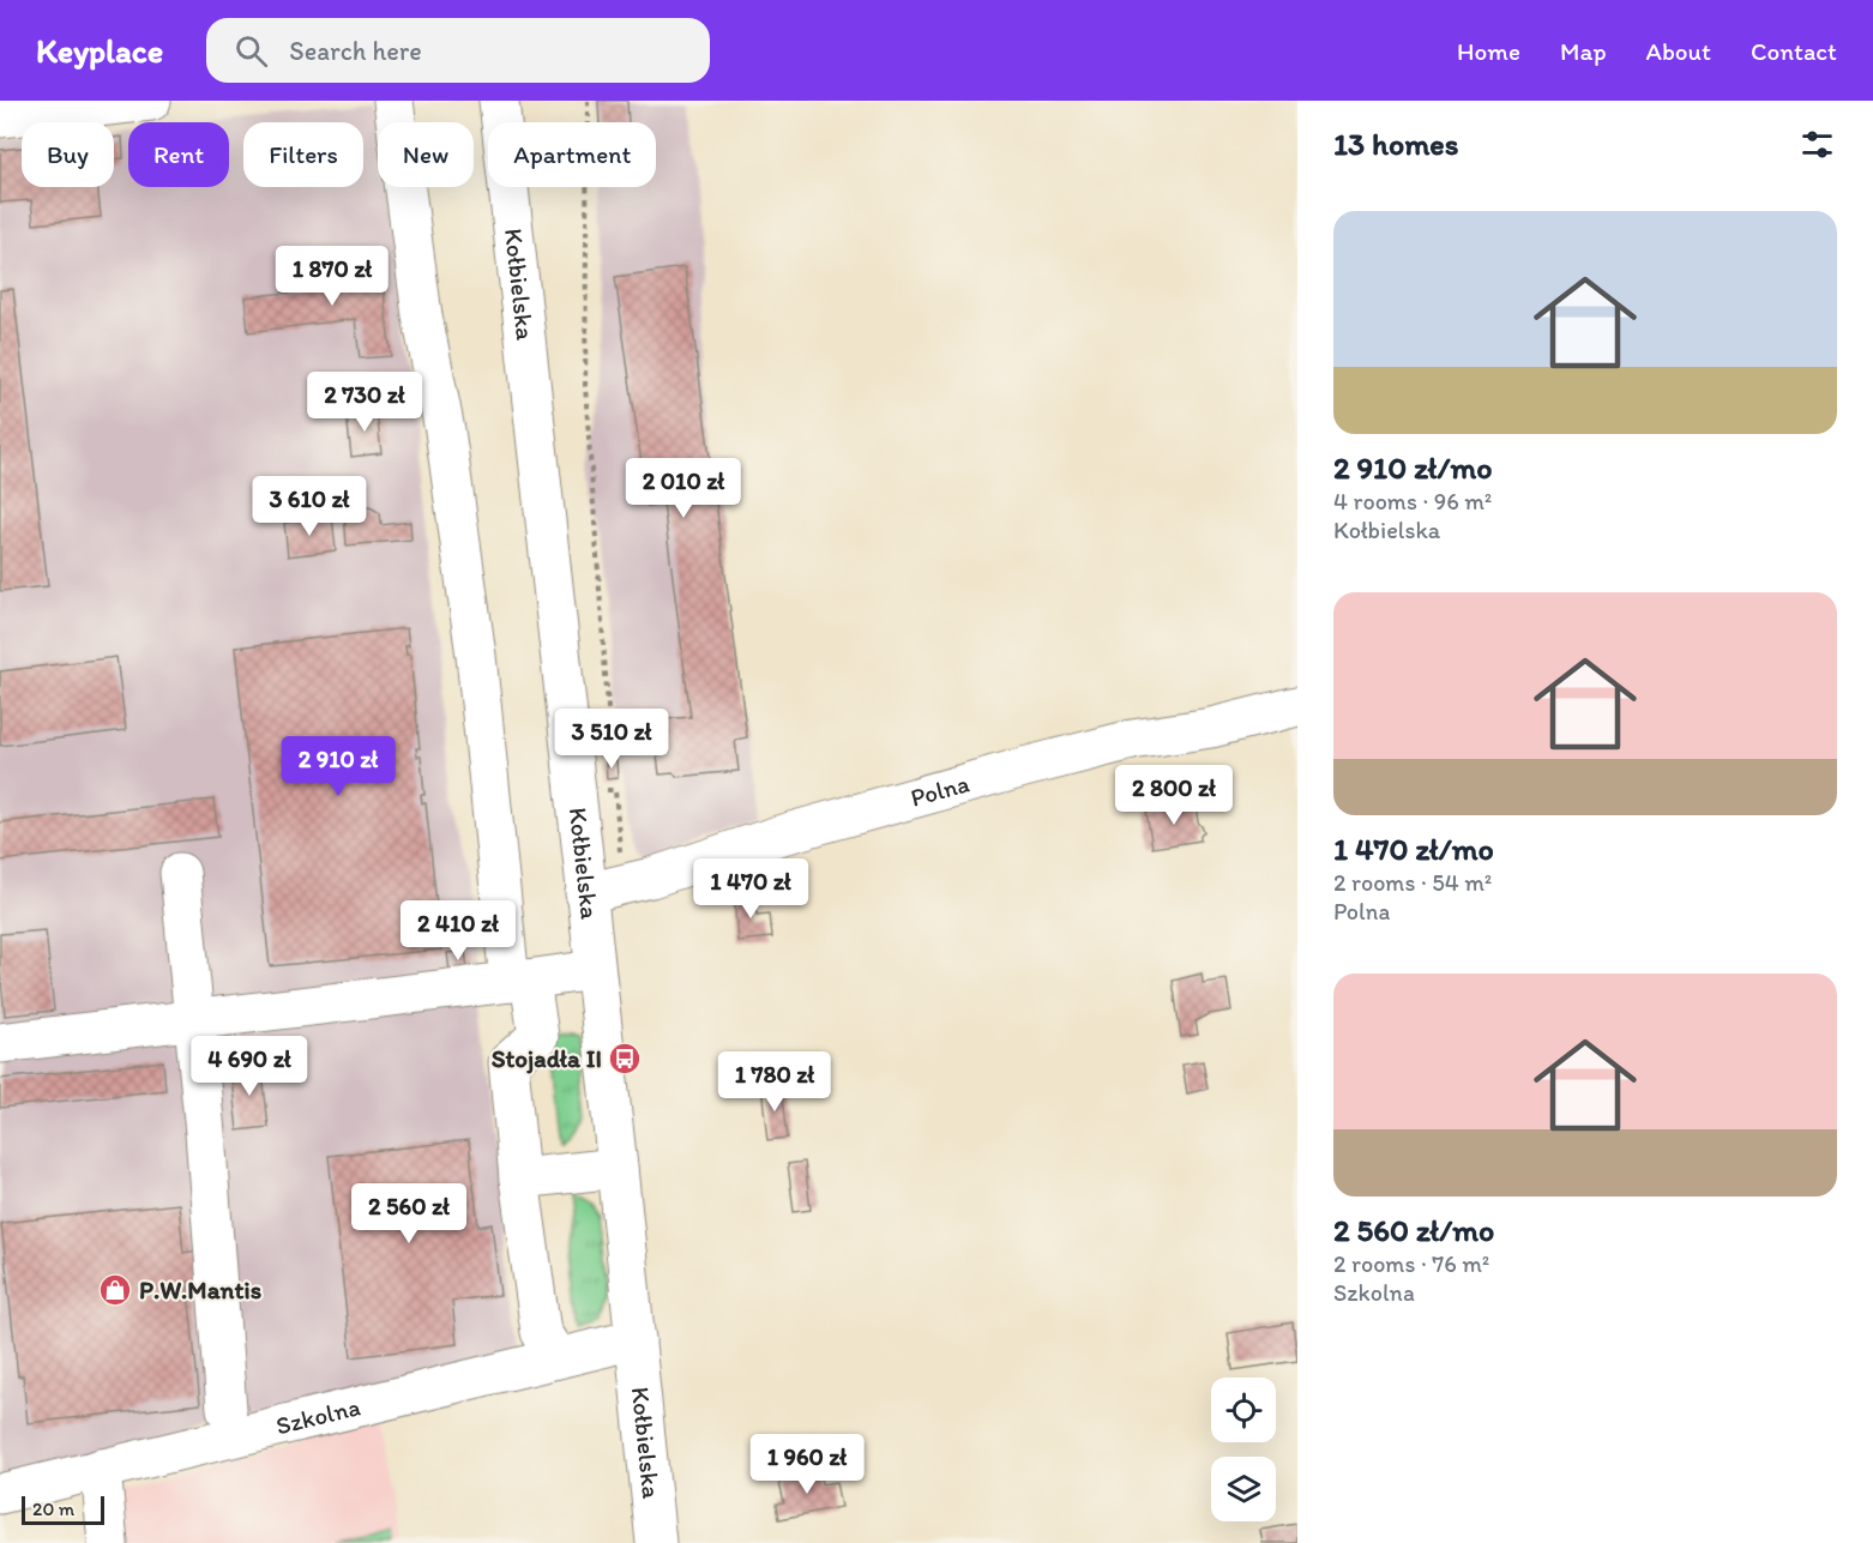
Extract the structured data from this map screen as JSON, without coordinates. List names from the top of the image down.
{
  "streets": {
    "street": ["Kołbielska", "Polna", "Szkolna"]
  },
  "crossings": [
    ["Kołbielska", "Polna"],
    ["Kołbielska", "Szkolna"]
  ],
  "places": {
    "bus stop": ["Stojadła II"],
    "shop": ["P.W.Mantis"]
  },
  "scale_bar": "20 m",
  "page": {
    "header": "Keyplace",
    "search": "Search here",
    "nav": [
      "Home",
      "Map",
      "About",
      "Contact"
    ],
    "heading": "13 homes",
    "chip": [
      "Buy",
      "Rent",
      "Filters",
      "New",
      "Apartment"
    ],
    "list": [
      {
        "name": "2 910 zł/mo",
        "note": "4 rooms · 96 m² · Kołbielska"
      },
      {
        "name": "1 470 zł/mo",
        "note": "2 rooms · 54 m² · Polna"
      },
      {
        "name": "2 560 zł/mo",
        "note": "2 rooms · 76 m² · Szkolna"
      }
    ],
    "price": [
      "1 870 zł",
      "2 730 zł",
      "2 010 zł",
      "3 610 zł",
      "3 510 zł",
      "2 910 zł",
      "2 800 zł",
      "1 470 zł",
      "2 410 zł",
      "4 690 zł",
      "1 780 zł",
      "2 560 zł",
      "1 960 zł"
    ],
    "scale": "20 m"
  }
}
